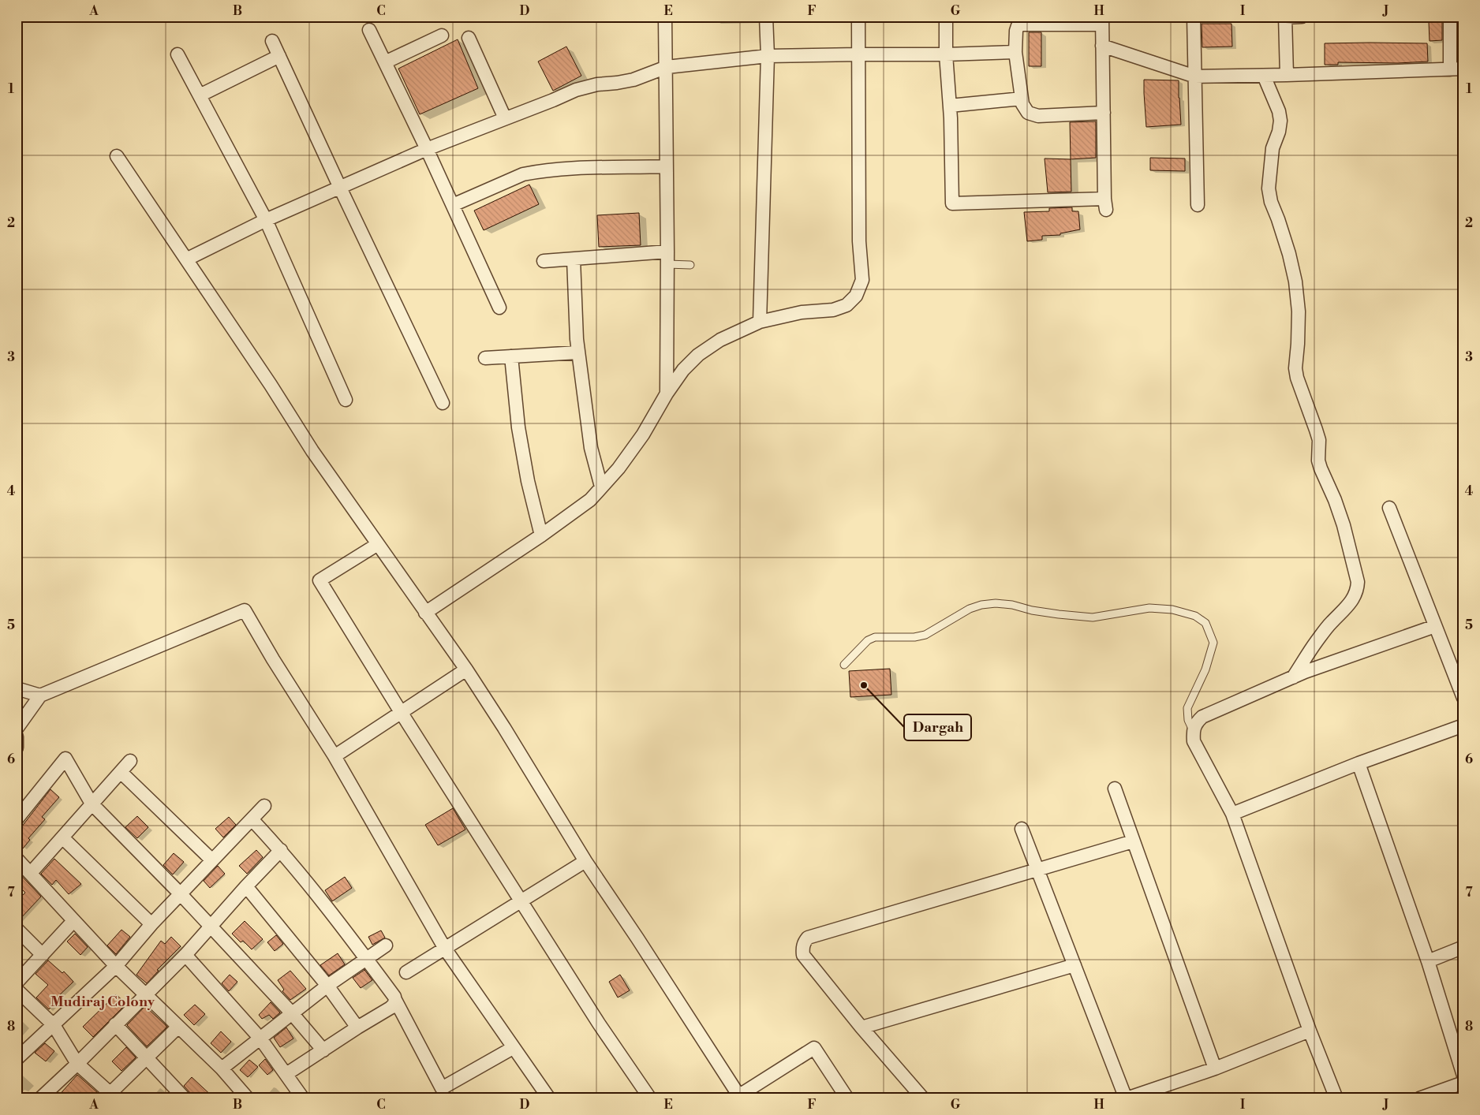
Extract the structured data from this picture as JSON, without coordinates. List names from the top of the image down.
{
  "districts": ["Mudiraj Colony"],
  "places": ["Dargah"],
  "grid": {
    "columns": [
      "A",
      "B",
      "C",
      "D",
      "E",
      "F",
      "G",
      "H",
      "I",
      "J"
    ],
    "rows": [
      "1",
      "2",
      "3",
      "4",
      "5",
      "6",
      "7",
      "8"
    ]
  }
}
